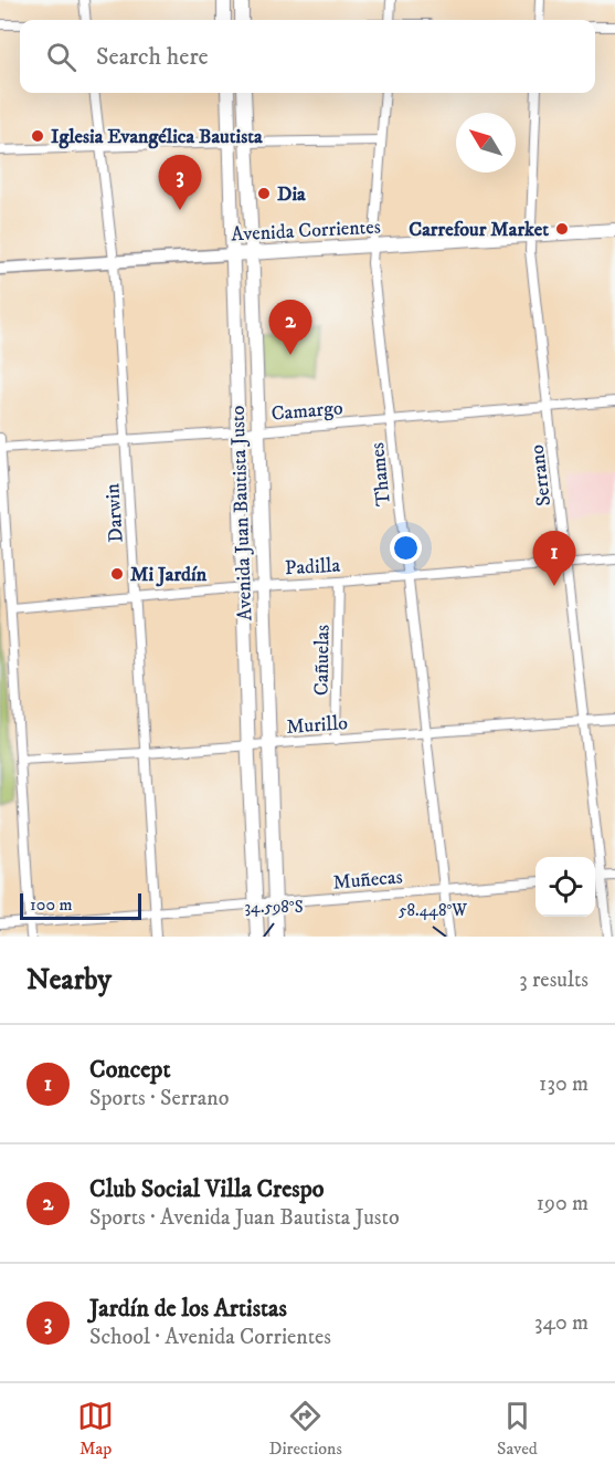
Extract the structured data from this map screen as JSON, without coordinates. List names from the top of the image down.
{
  "streets": {
    "main road": ["Avenida Corrientes", "Avenida Juan Bautista Justo"],
    "street": [
      "Camargo",
      "Thames",
      "Serrano",
      "Darwin",
      "Padilla",
      "Cañuelas",
      "Murillo",
      "Muñecas"
    ]
  },
  "crossings": [
    ["Avenida Corrientes", "Thames"],
    ["Avenida Corrientes", "Serrano"],
    ["Avenida Corrientes", "Darwin"],
    ["Avenida Corrientes", "Avenida Juan Bautista Justo"],
    ["Camargo", "Thames"],
    ["Camargo", "Serrano"],
    ["Camargo", "Darwin"],
    ["Camargo", "Avenida Juan Bautista Justo"],
    ["Thames", "Padilla"],
    ["Thames", "Murillo"],
    ["Thames", "Muñecas"],
    ["Serrano", "Padilla"],
    ["Serrano", "Murillo"],
    ["Darwin", "Padilla"],
    ["Darwin", "Murillo"],
    ["Darwin", "Muñecas"],
    ["Avenida Juan Bautista Justo", "Padilla"],
    ["Avenida Juan Bautista Justo", "Murillo"],
    ["Avenida Juan Bautista Justo", "Muñecas"],
    ["Padilla", "Cañuelas"],
    ["Cañuelas", "Murillo"]
  ],
  "places": [
    "Iglesia Evangélica Bautista",
    "Dia",
    "Carrefour Market",
    "Mi Jardín"
  ],
  "scale_bar": "100 m",
  "north": "top left",
  "page": {
    "search": "Search here",
    "pins": ["3", "2", "1"],
    "scale": "100 m",
    "heading": ["Nearby", "3 results"],
    "list": [
      {
        "mark": "1",
        "name": "Concept",
        "note": "Sports · Serrano",
        "value": "130 m"
      },
      {
        "mark": "2",
        "name": "Club Social Villa Crespo",
        "note": "Sports · Avenida Juan Bautista Justo",
        "value": "190 m"
      },
      {
        "mark": "3",
        "name": "Jardín de los Artistas",
        "note": "School · Avenida Corrientes",
        "value": "340 m"
      }
    ],
    "nav": ["Map", "Directions", "Saved"]
  },
  "coordinates": ["34.598°S", "58.448°W"]
}
